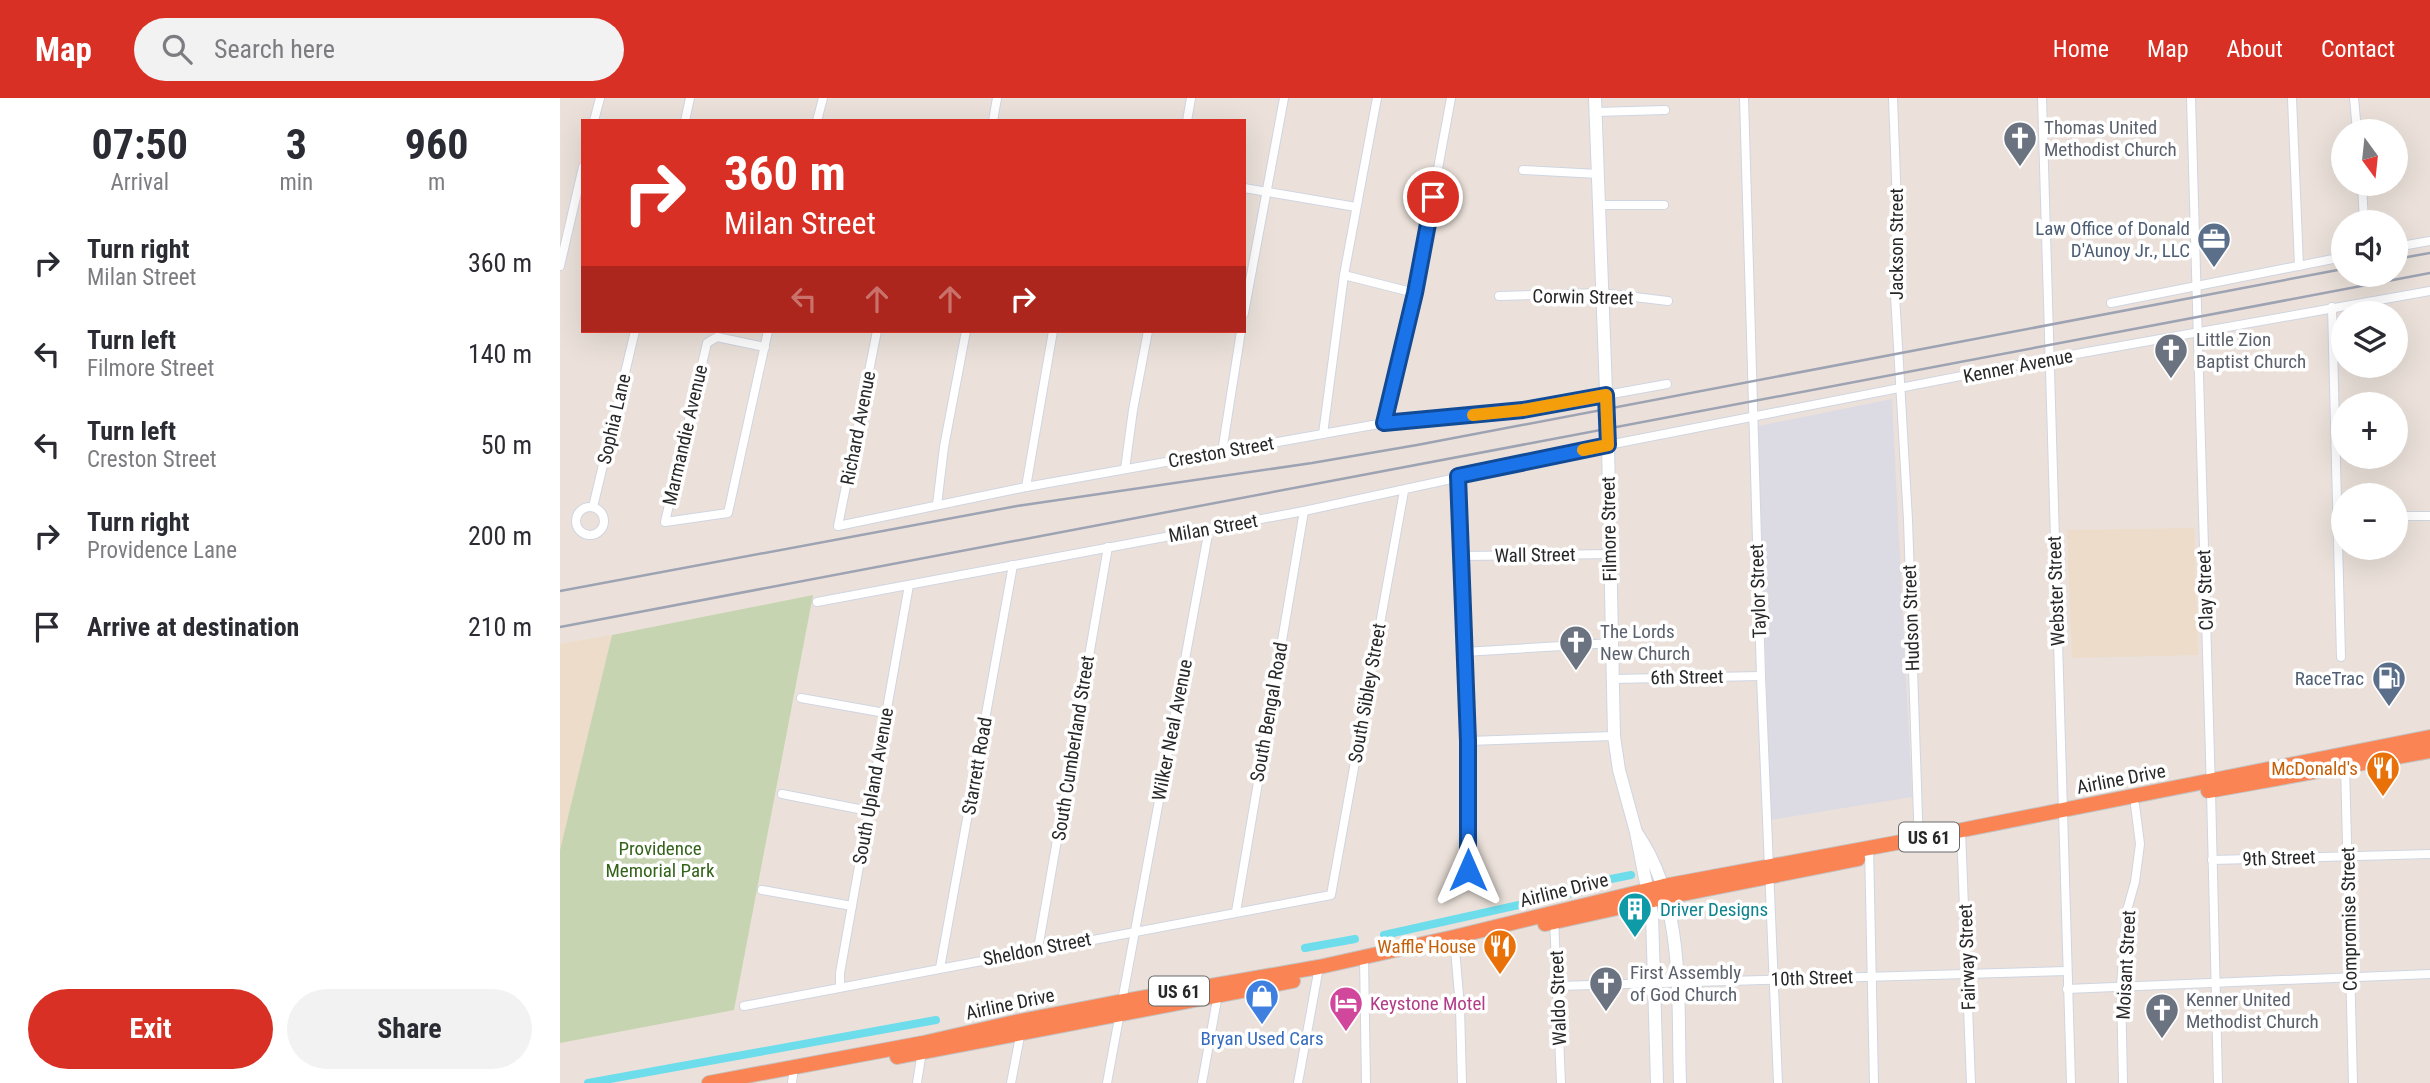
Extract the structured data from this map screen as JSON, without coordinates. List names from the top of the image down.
{
  "streets": {
    "highway": ["Airline Drive", "US 61"],
    "street": [
      "Jackson Street",
      "Corwin Street",
      "Kenner Avenue",
      "Sophia Lane",
      "Richard Avenue",
      "Marmandie Avenue",
      "Creston Street",
      "Milan Street",
      "Filmore Street",
      "Wall Street",
      "Clay Street",
      "Taylor Street",
      "Webster Street",
      "Hudson Street",
      "6th Street",
      "South Sibley Street",
      "South Bengal Road",
      "Wilker Neal Avenue",
      "South Cumberland Street",
      "Starrett Road",
      "South Upland Avenue",
      "9th Street",
      "Compromise Street",
      "Sheldon Street",
      "Fairway Street",
      "Moisant Street",
      "10th Street",
      "Waldo Street"
    ]
  },
  "crossings": [
    ["Jackson Street", "Kenner Avenue"],
    ["Jackson Street", "Hudson Street"],
    ["Corwin Street", "Filmore Street"],
    ["Kenner Avenue", "Milan Street"],
    ["Kenner Avenue", "Filmore Street"],
    ["Kenner Avenue", "Clay Street"],
    ["Kenner Avenue", "Taylor Street"],
    ["Kenner Avenue", "Webster Street"],
    ["Kenner Avenue", "Hudson Street"],
    ["Richard Avenue", "Creston Street"],
    ["Creston Street", "Filmore Street"],
    ["Milan Street", "Filmore Street"],
    ["Milan Street", "South Sibley Street"],
    ["Milan Street", "South Bengal Road"],
    ["Milan Street", "Wilker Neal Avenue"],
    ["Milan Street", "South Cumberland Street"],
    ["Milan Street", "Starrett Road"],
    ["Milan Street", "South Upland Avenue"],
    ["Filmore Street", "Wall Street"],
    ["Filmore Street", "6th Street"],
    ["Filmore Street", "Airline Drive"],
    ["Filmore Street", "10th Street"],
    ["Clay Street", "Airline Drive"],
    ["Clay Street", "9th Street"],
    ["Taylor Street", "6th Street"],
    ["Taylor Street", "Airline Drive"],
    ["Taylor Street", "10th Street"],
    ["Webster Street", "Airline Drive"],
    ["Webster Street", "10th Street"],
    ["Hudson Street", "Airline Drive"],
    ["South Sibley Street", "Sheldon Street"],
    ["South Bengal Road", "Sheldon Street"],
    ["Wilker Neal Avenue", "Airline Drive"],
    ["Wilker Neal Avenue", "Sheldon Street"],
    ["South Cumberland Street", "Sheldon Street"],
    ["Starrett Road", "Sheldon Street"],
    ["Airline Drive", "Compromise Street"],
    ["Airline Drive", "Fairway Street"],
    ["Airline Drive", "Moisant Street"],
    ["Airline Drive", "Waldo Street"],
    ["South Upland Avenue", "Sheldon Street"],
    ["9th Street", "Compromise Street"],
    ["Fairway Street", "10th Street"],
    ["10th Street", "Waldo Street"]
  ],
  "parks": ["Providence Memorial Park"],
  "places": {
    "church": [
      "Thomas United Methodist Church",
      "Little Zion Baptist Church",
      "The Lords New Church",
      "First Assembly of God Church",
      "Kenner United Methodist Church"
    ],
    "office": ["Law Office of Donald D'Aunoy Jr., LLC"],
    "fuel station": ["RaceTrac"],
    "restaurant": ["McDonald's", "Waffle House"],
    "building": ["Driver Designs"],
    "shop": ["Bryan Used Cars"],
    "hotel": ["Keystone Motel"]
  },
  "north": "bottom",
  "page": {
    "header": "Map",
    "search": "Search here",
    "nav": [
      "Home",
      "Map",
      "About",
      "Contact"
    ],
    "eta": [
      "07:50",
      "Arrival",
      "3",
      "min",
      "960",
      "m"
    ],
    "map_buttons": ["+", "−"],
    "turn": ["360 m", "Milan Street"],
    "list": [
      {
        "name": "Turn right",
        "note": "Milan Street",
        "value": "360 m"
      },
      {
        "name": "Turn left",
        "note": "Filmore Street",
        "value": "140 m"
      },
      {
        "name": "Turn left",
        "note": "Creston Street",
        "value": "50 m"
      },
      {
        "name": "Turn right",
        "note": "Providence Lane",
        "value": "200 m"
      },
      {
        "name": "Arrive at destination",
        "value": "210 m"
      }
    ],
    "buttons": ["Exit", "Share"]
  }
}
